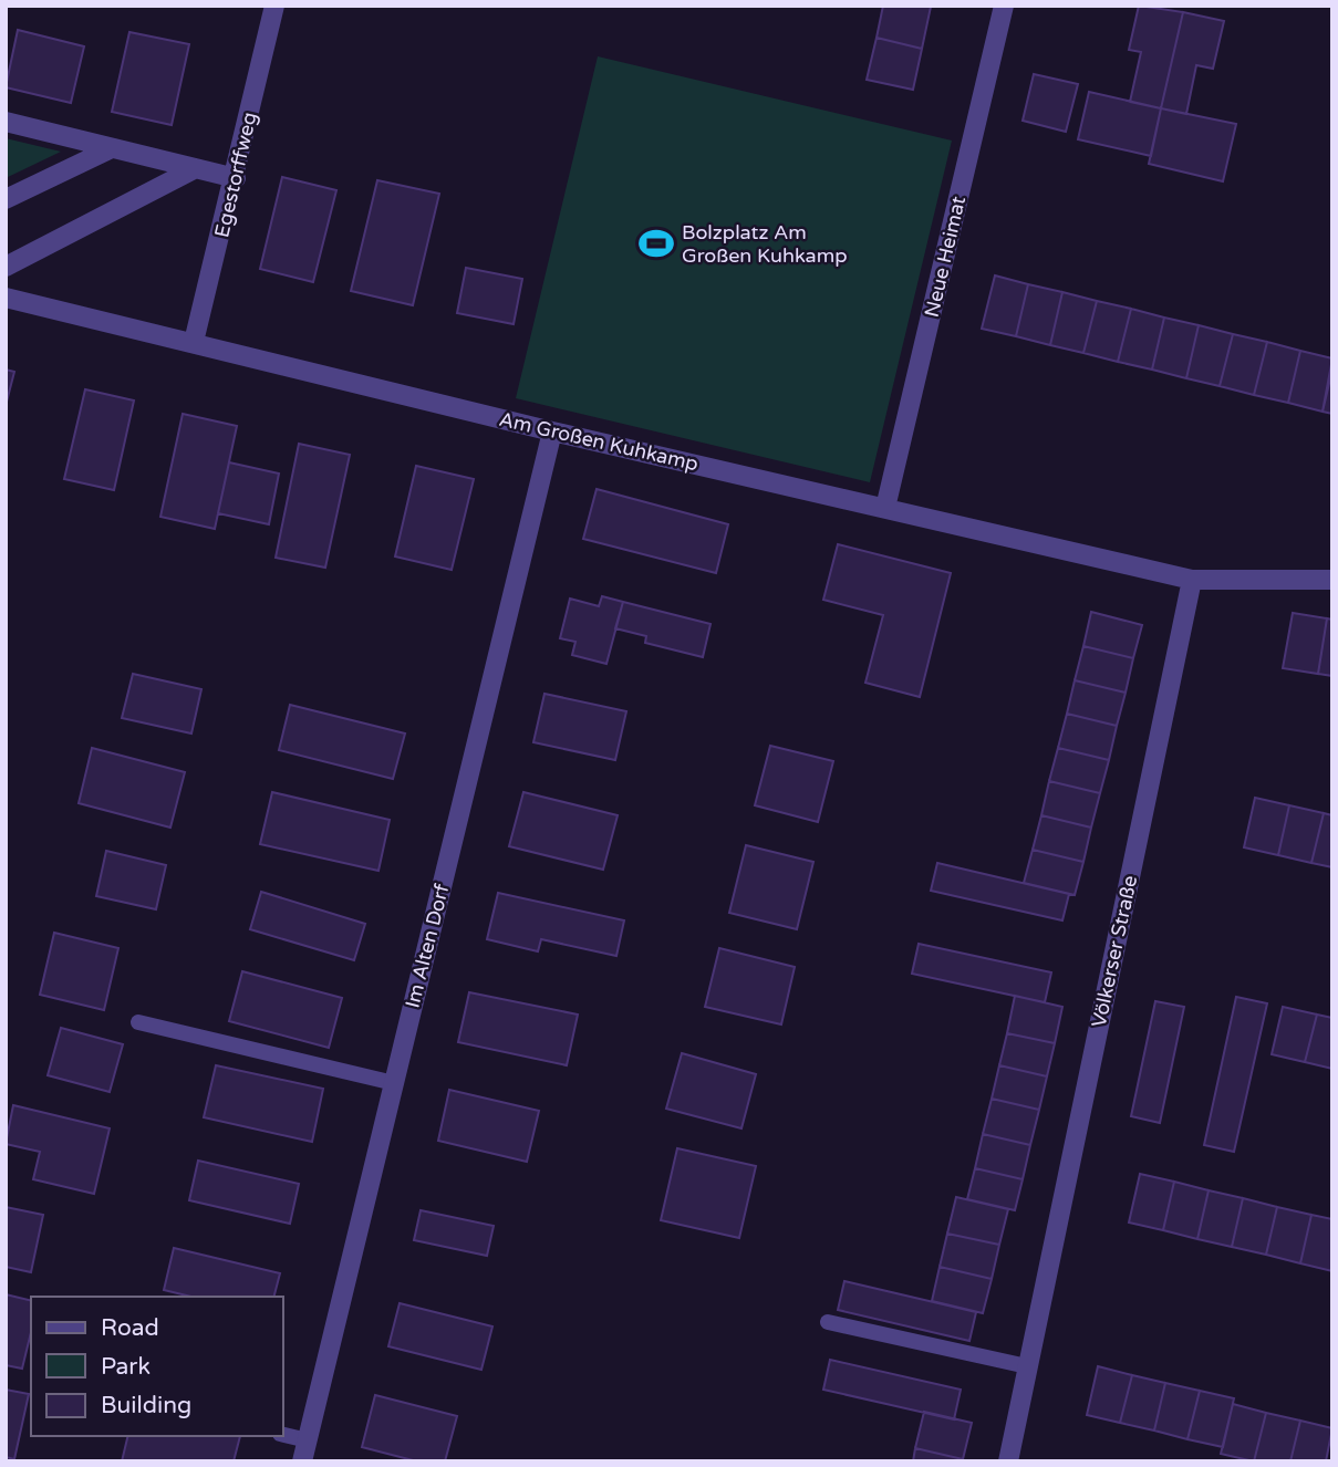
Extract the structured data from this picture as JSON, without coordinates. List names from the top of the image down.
{
  "streets": {
    "street": [
      "Egestorffweg",
      "Neue Heimat",
      "Am Großen Kuhkamp",
      "Im Alten Dorf",
      "Völkerser Straße"
    ]
  },
  "crossings": [
    ["Egestorffweg", "Am Großen Kuhkamp"],
    ["Neue Heimat", "Am Großen Kuhkamp"],
    ["Am Großen Kuhkamp", "Im Alten Dorf"],
    ["Am Großen Kuhkamp", "Völkerser Straße"]
  ],
  "places": {
    "sports": ["Bolzplatz Am Großen Kuhkamp"]
  },
  "legend": ["Road", "Park", "Building"]
}
